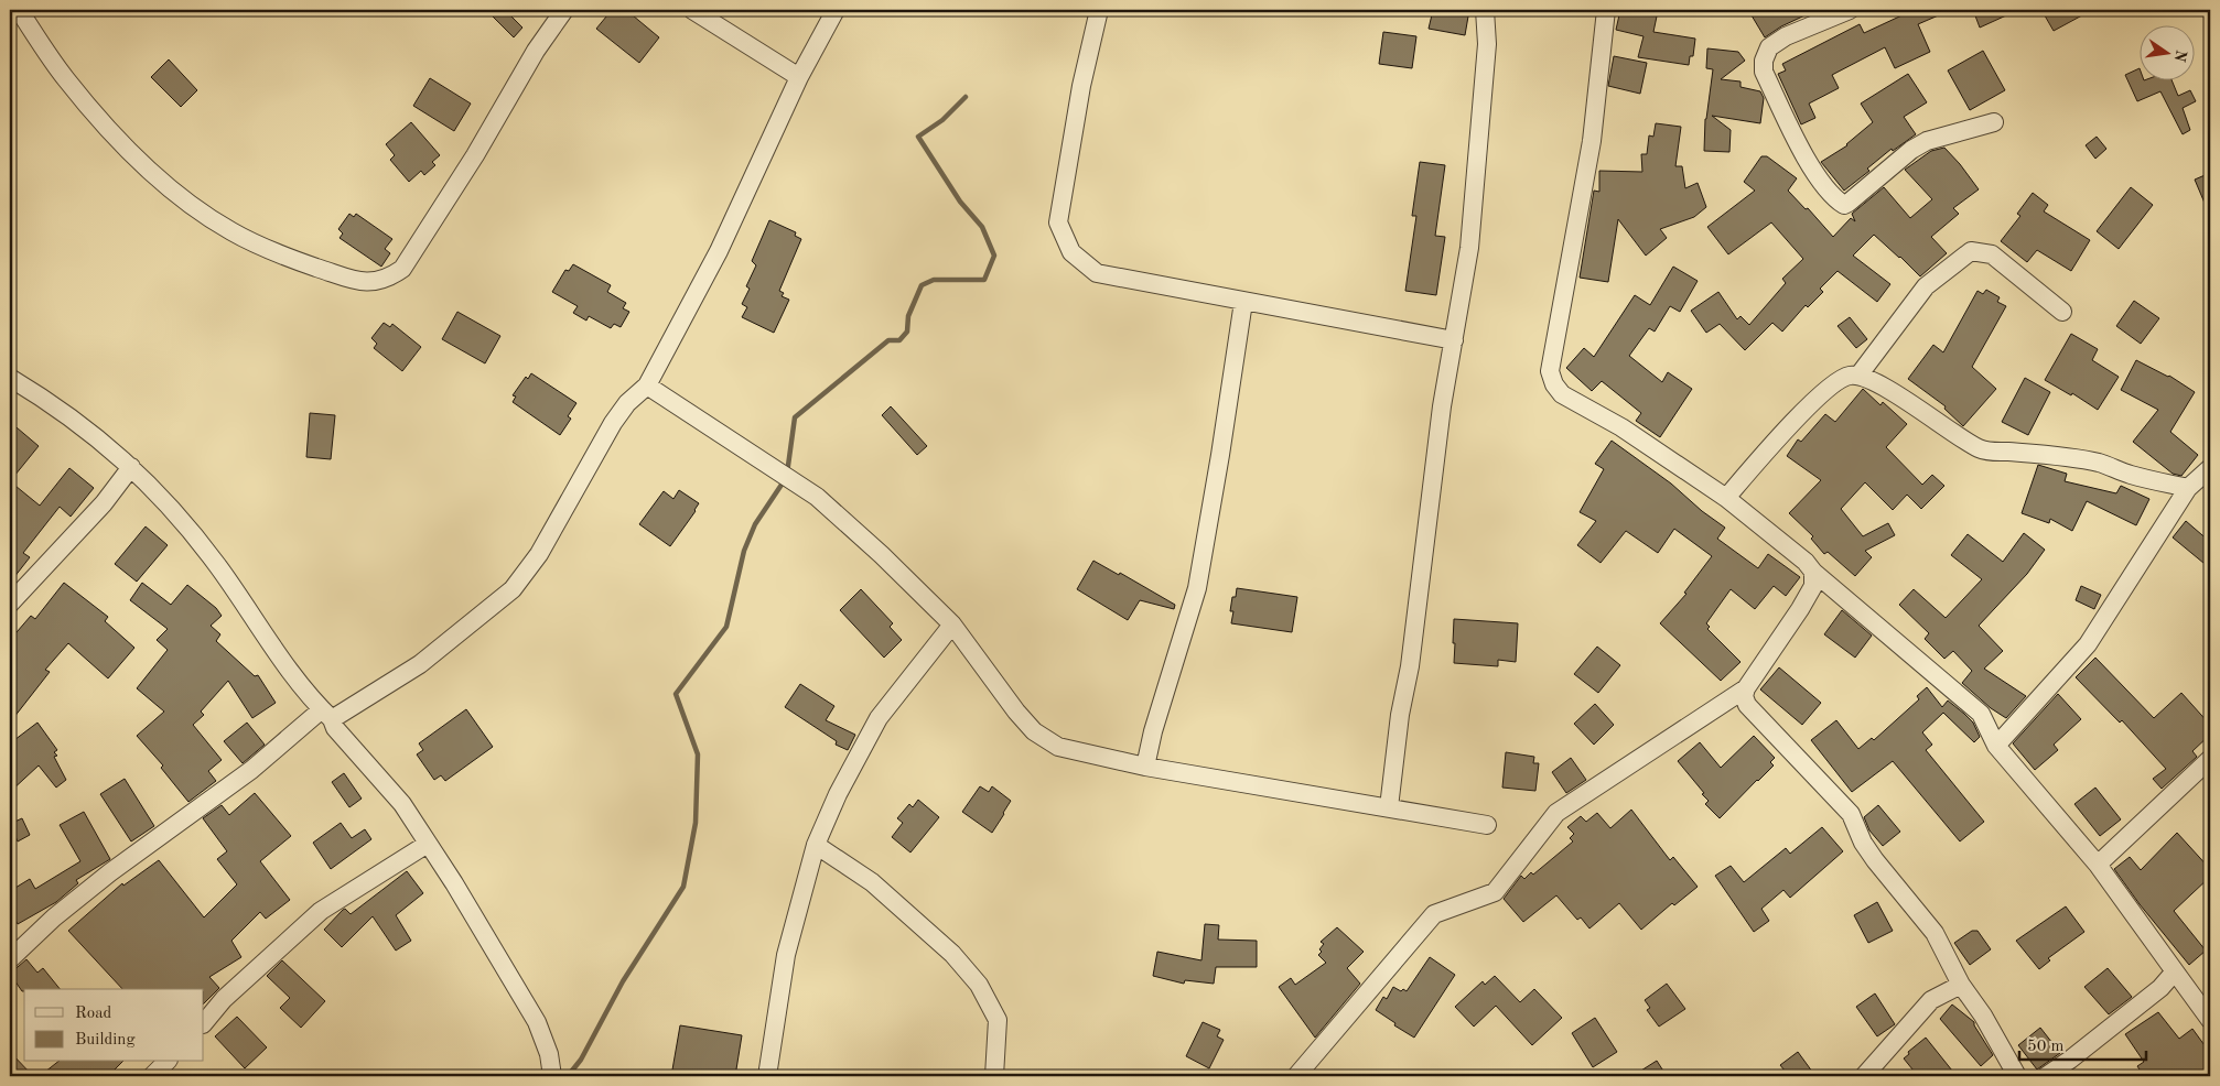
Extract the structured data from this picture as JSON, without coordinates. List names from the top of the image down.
{
  "legend": ["Road", "Building"],
  "scale_bar": "50 m",
  "north": "right"
}
